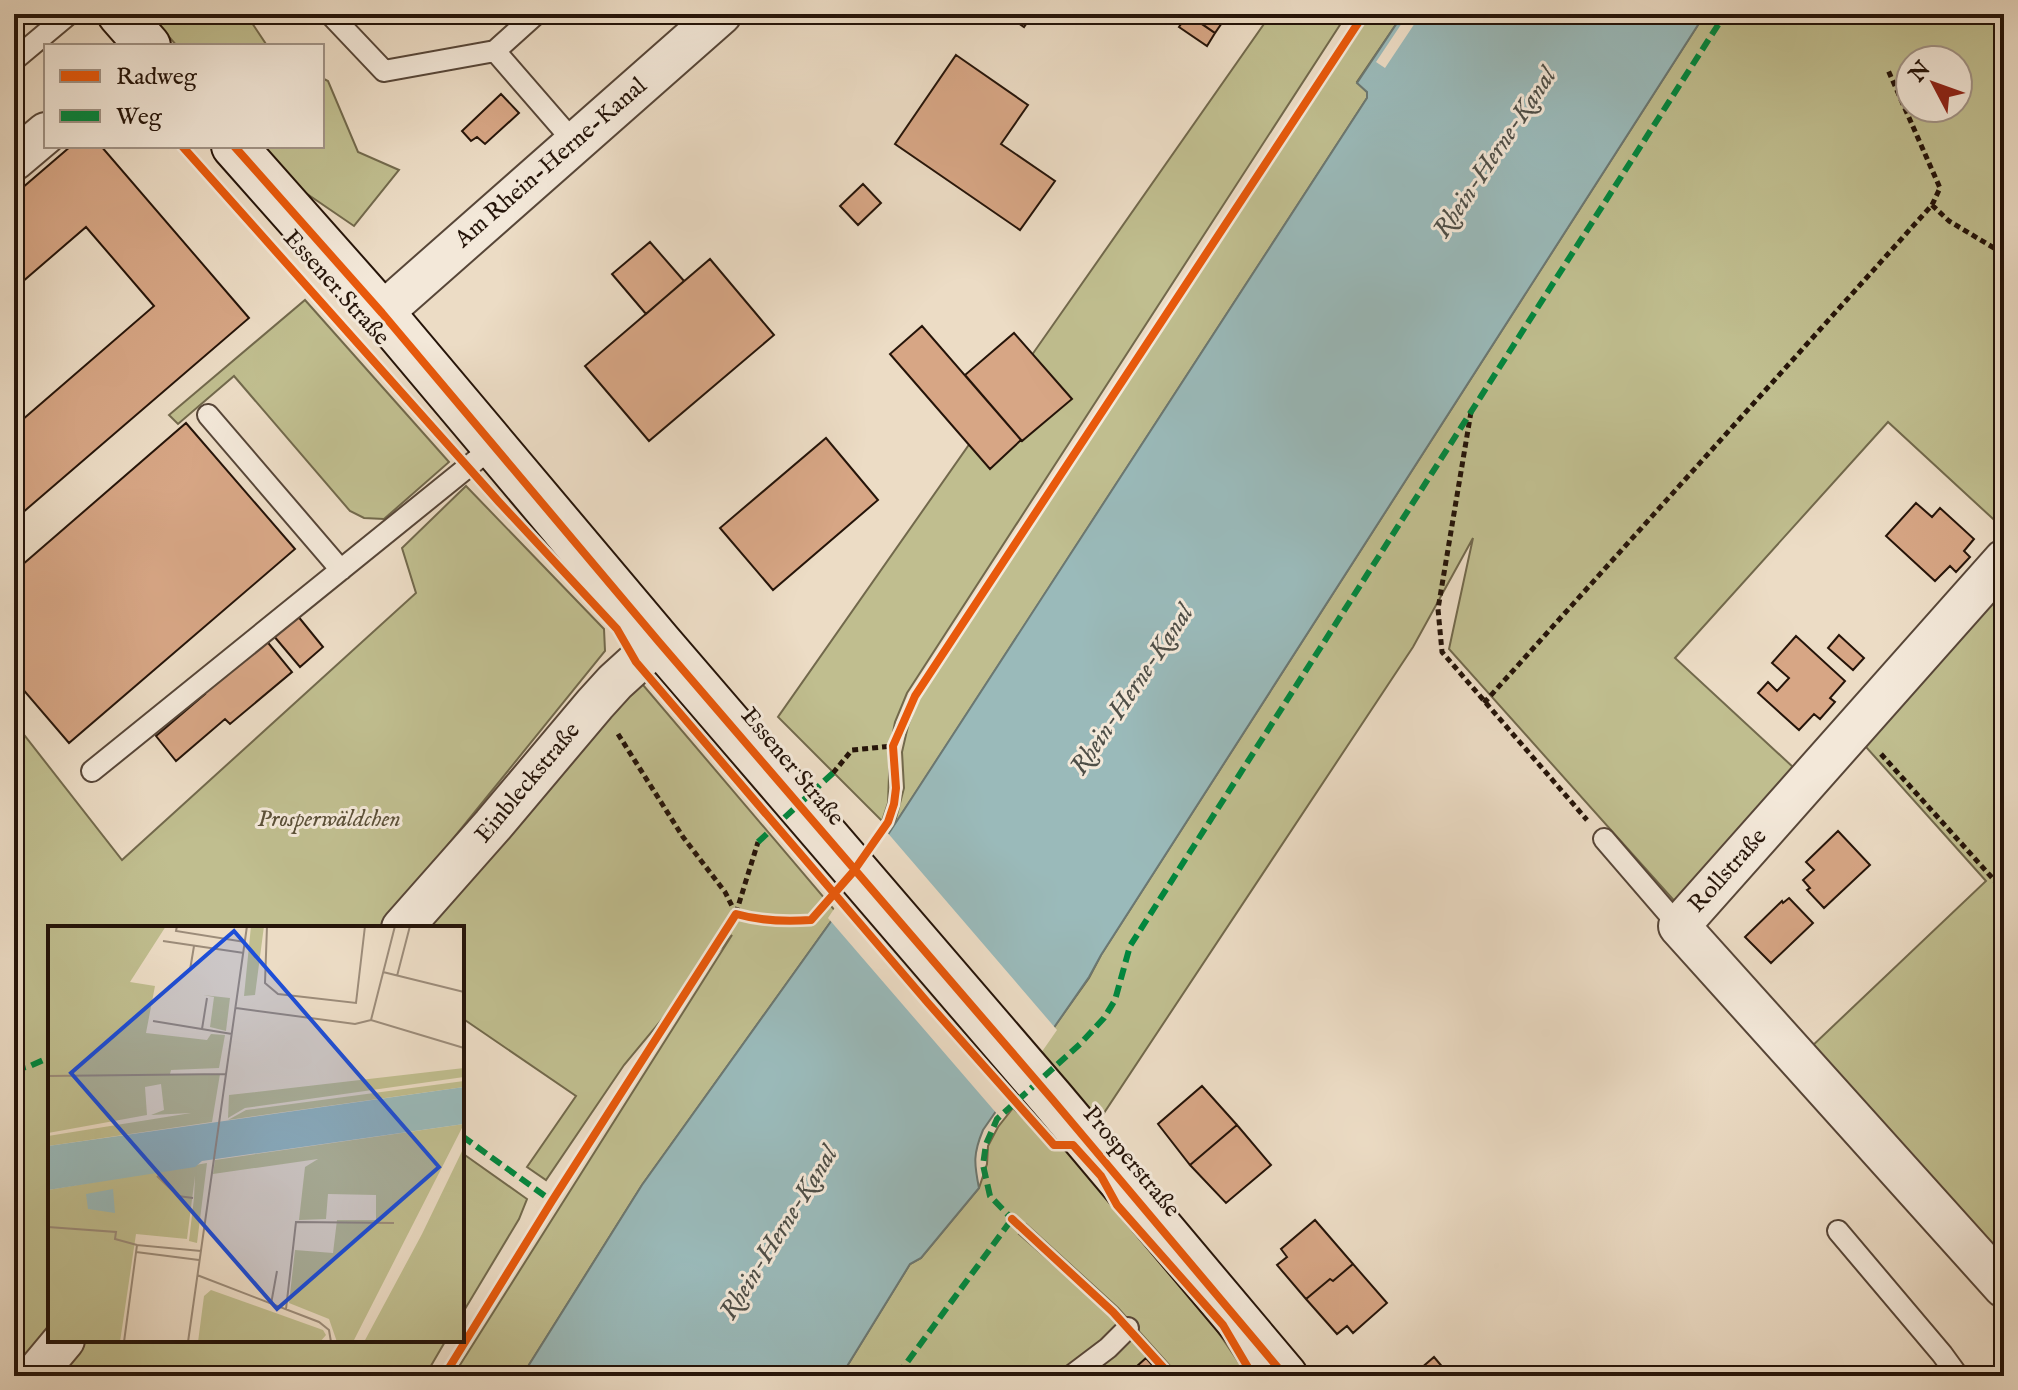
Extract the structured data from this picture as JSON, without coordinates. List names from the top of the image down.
{
  "streets": {
    "main road": ["Essener Straße", "Prosperstraße"],
    "street": ["Am Rhein-Herne-Kanal", "Einbleckstraße", "Rollstraße"]
  },
  "crossings": [
    ["Am Rhein-Herne-Kanal", "Essener Straße"],
    ["Essener Straße", "Einbleckstraße"],
    ["Essener Straße", "Prosperstraße"]
  ],
  "water": ["Rhein-Herne-Kanal"],
  "parks": ["Prosperwäldchen"],
  "legend": ["Radweg", "Weg"],
  "north": "top left"
}
